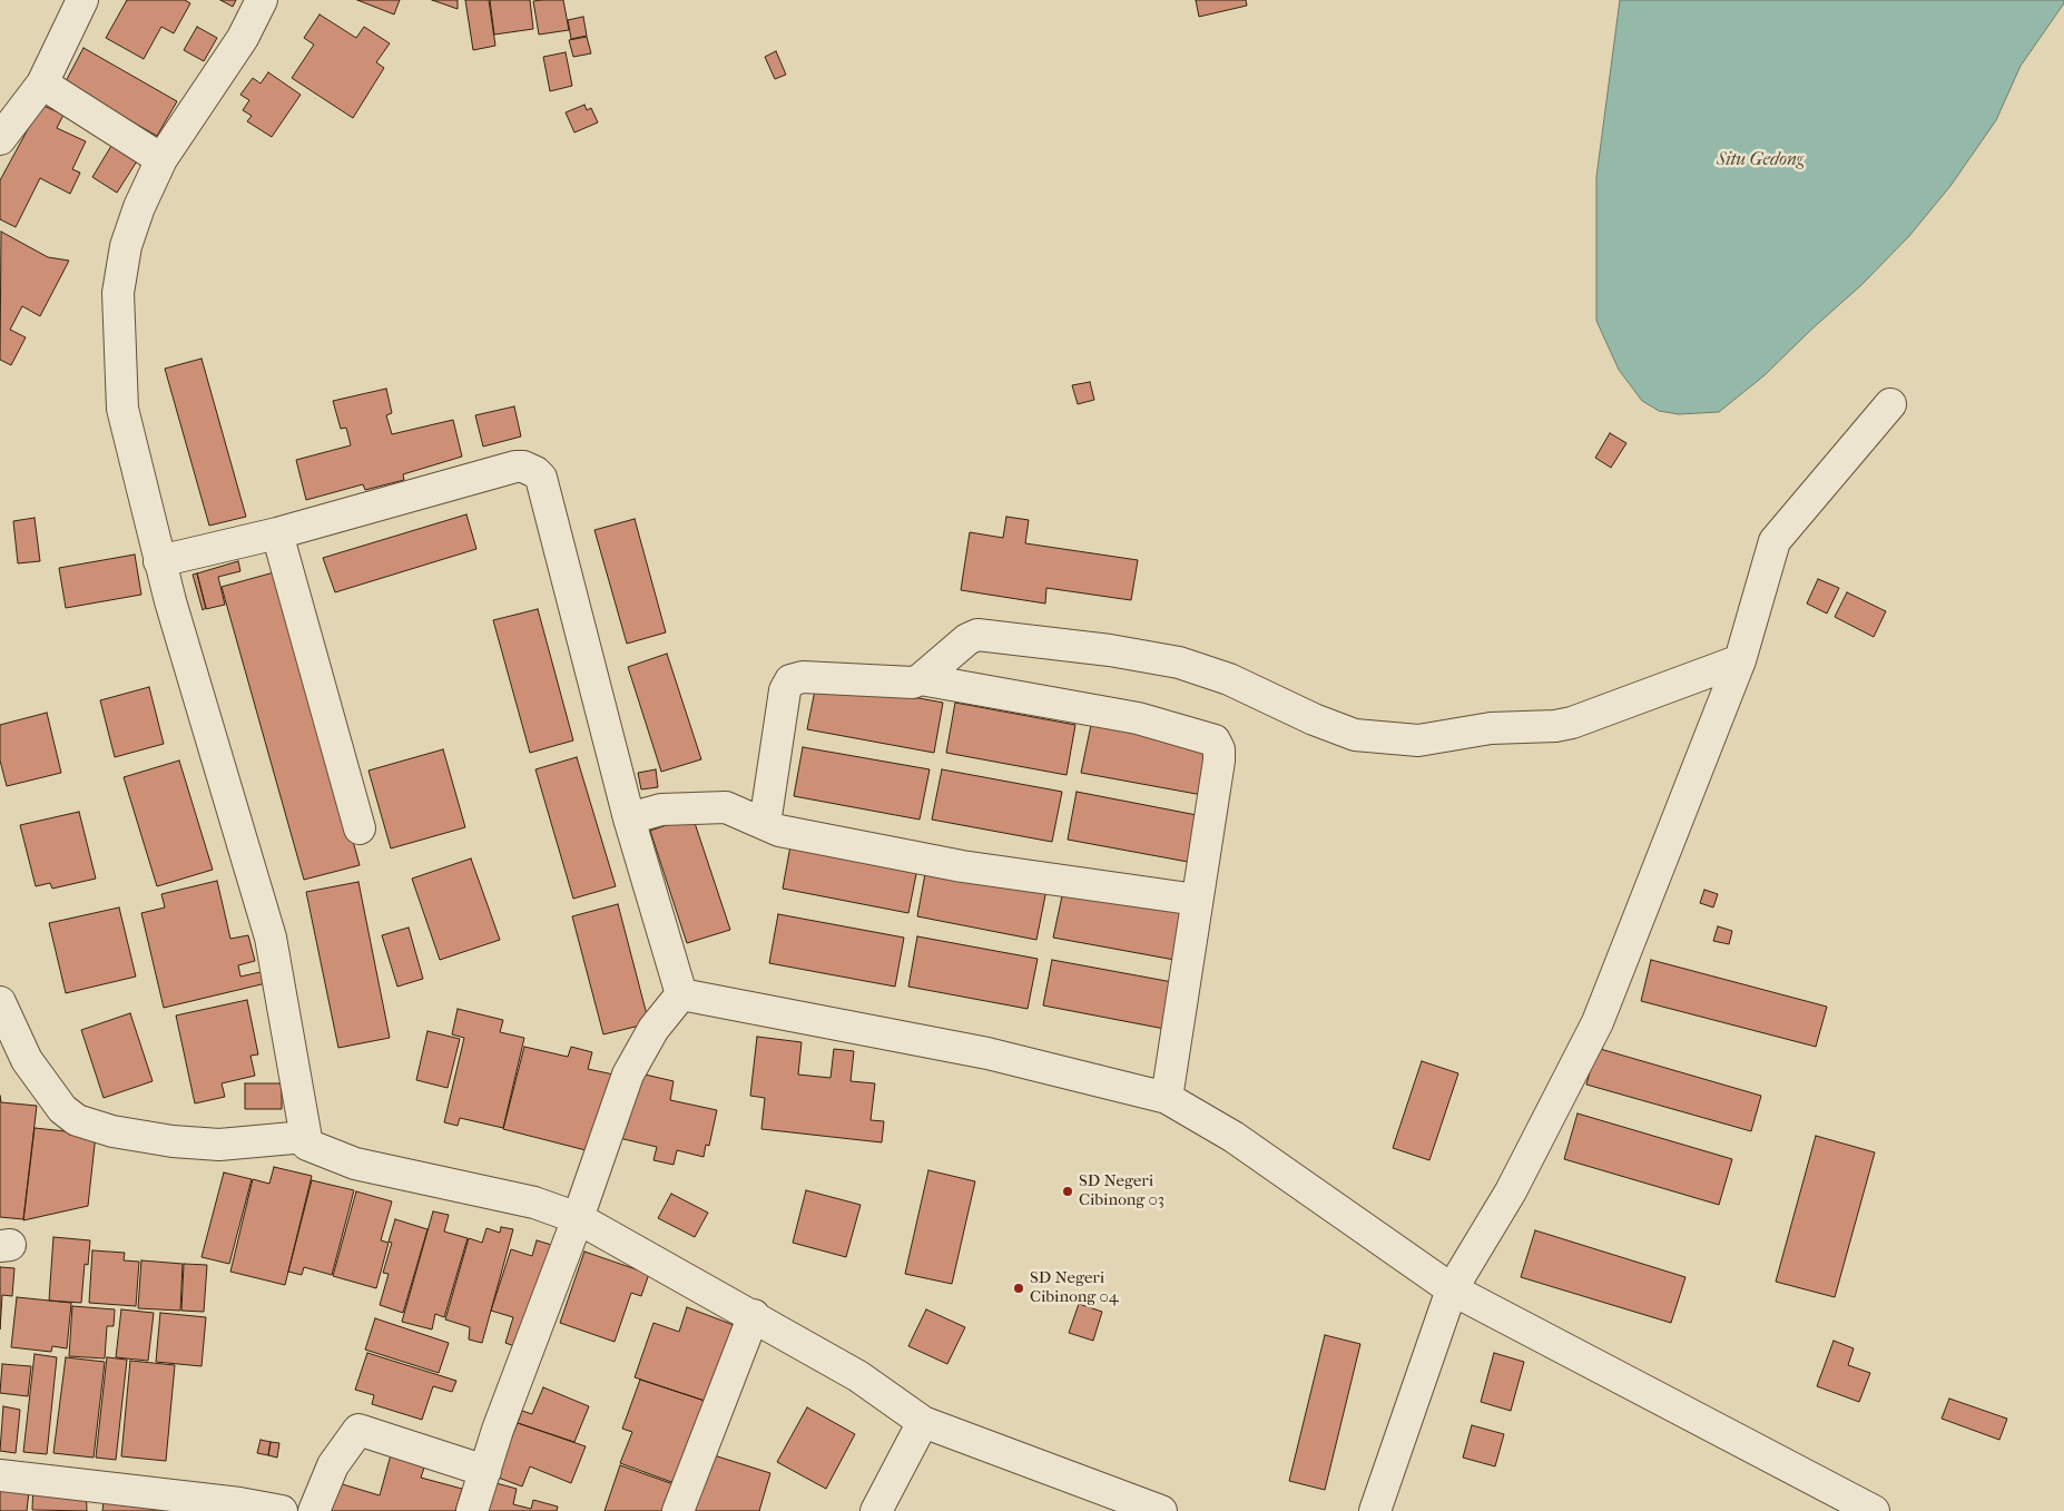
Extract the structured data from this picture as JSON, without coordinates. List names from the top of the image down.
{
  "water": ["Situ Gedong"],
  "places": ["SD Negeri Cibinong 03", "SD Negeri Cibinong 04"]
}
